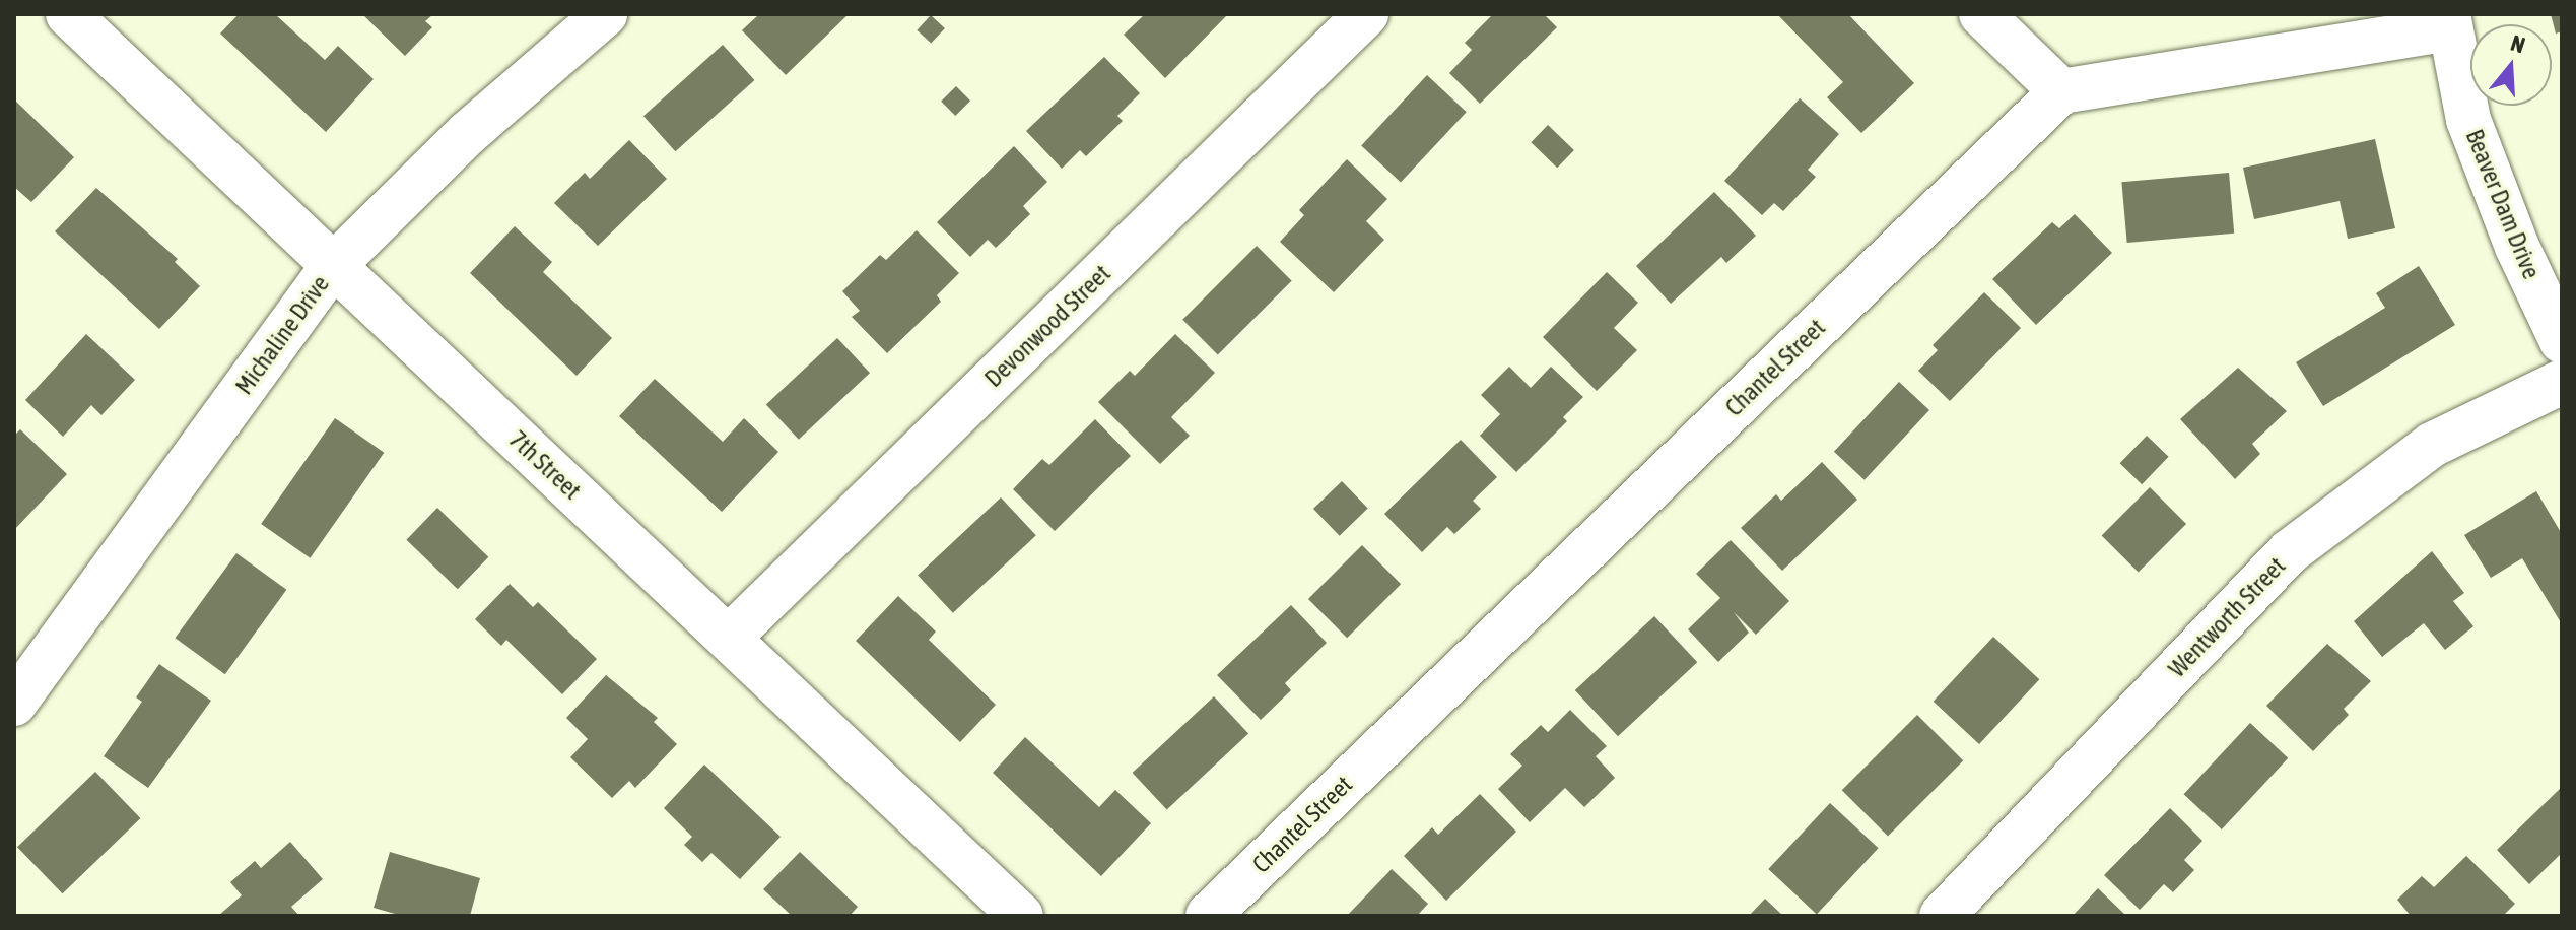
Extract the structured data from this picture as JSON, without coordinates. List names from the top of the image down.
{
  "streets": {
    "street": [
      "Beaver Dam Drive",
      "Devonwood Street",
      "Michaline Drive",
      "Chantel Street",
      "7th Street",
      "Wentworth Street"
    ]
  },
  "crossings": [
    ["Devonwood Street", "7th Street"],
    ["Michaline Drive", "7th Street"]
  ],
  "north": "top"
}
